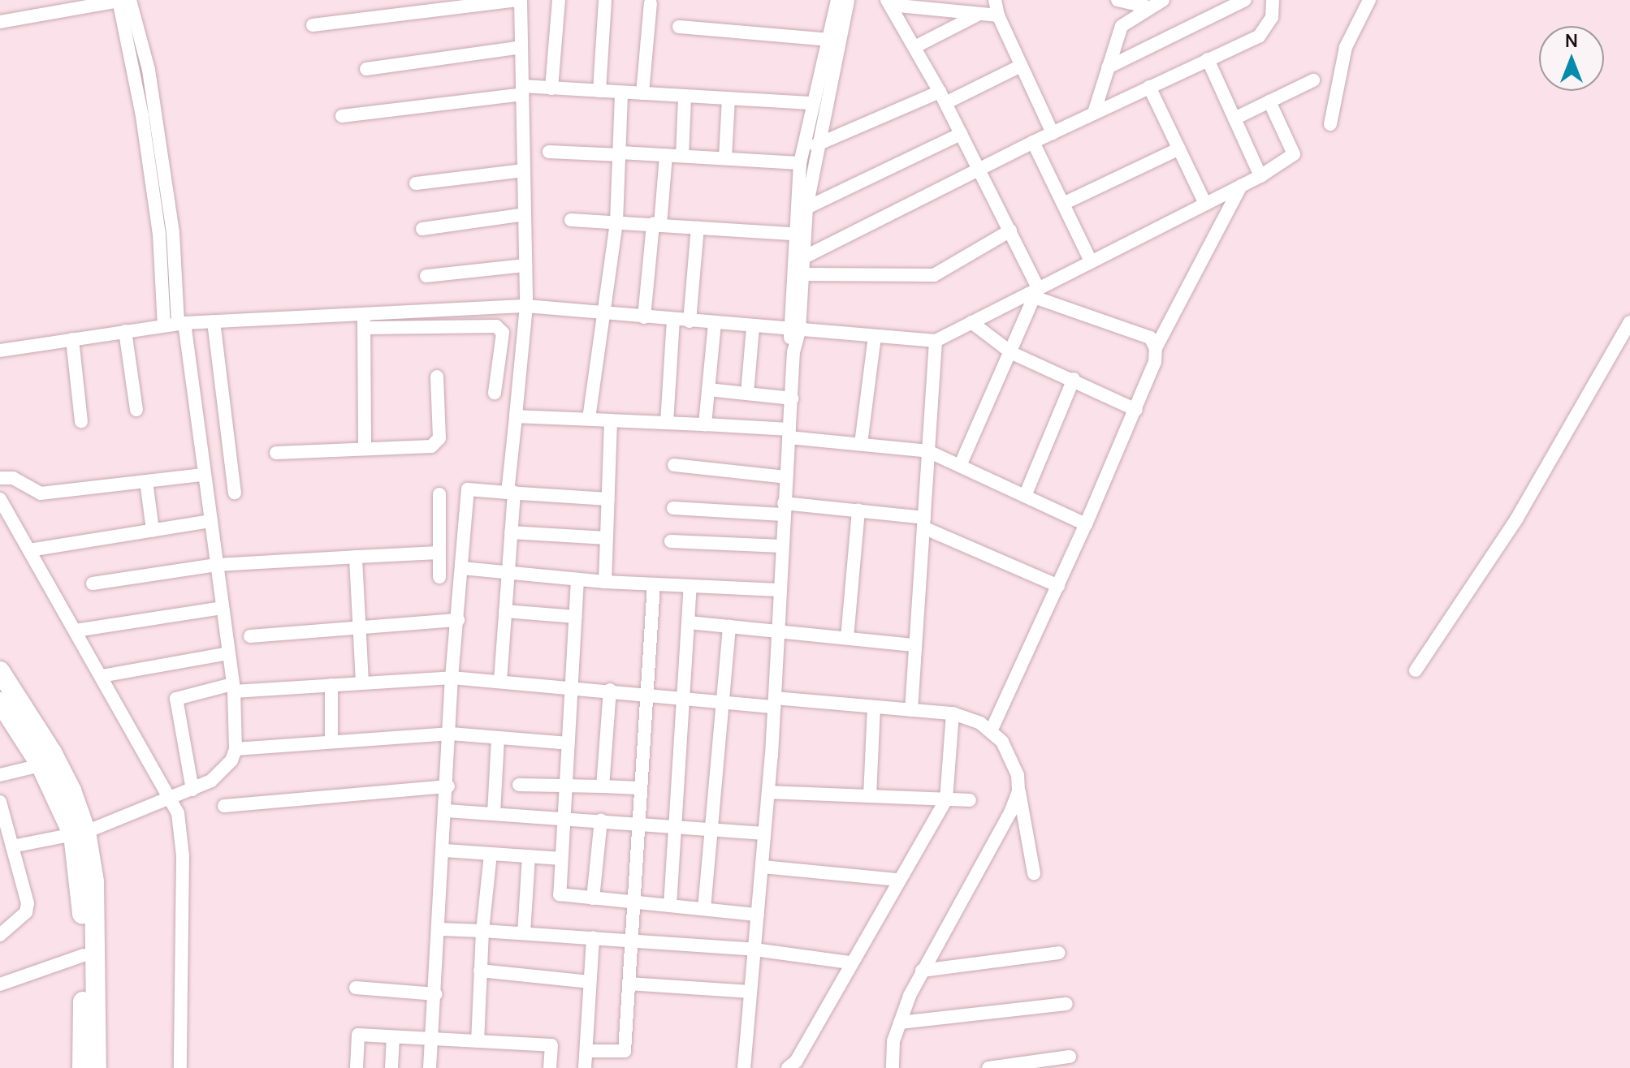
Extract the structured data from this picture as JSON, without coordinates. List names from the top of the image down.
{
  "north": "top"
}
